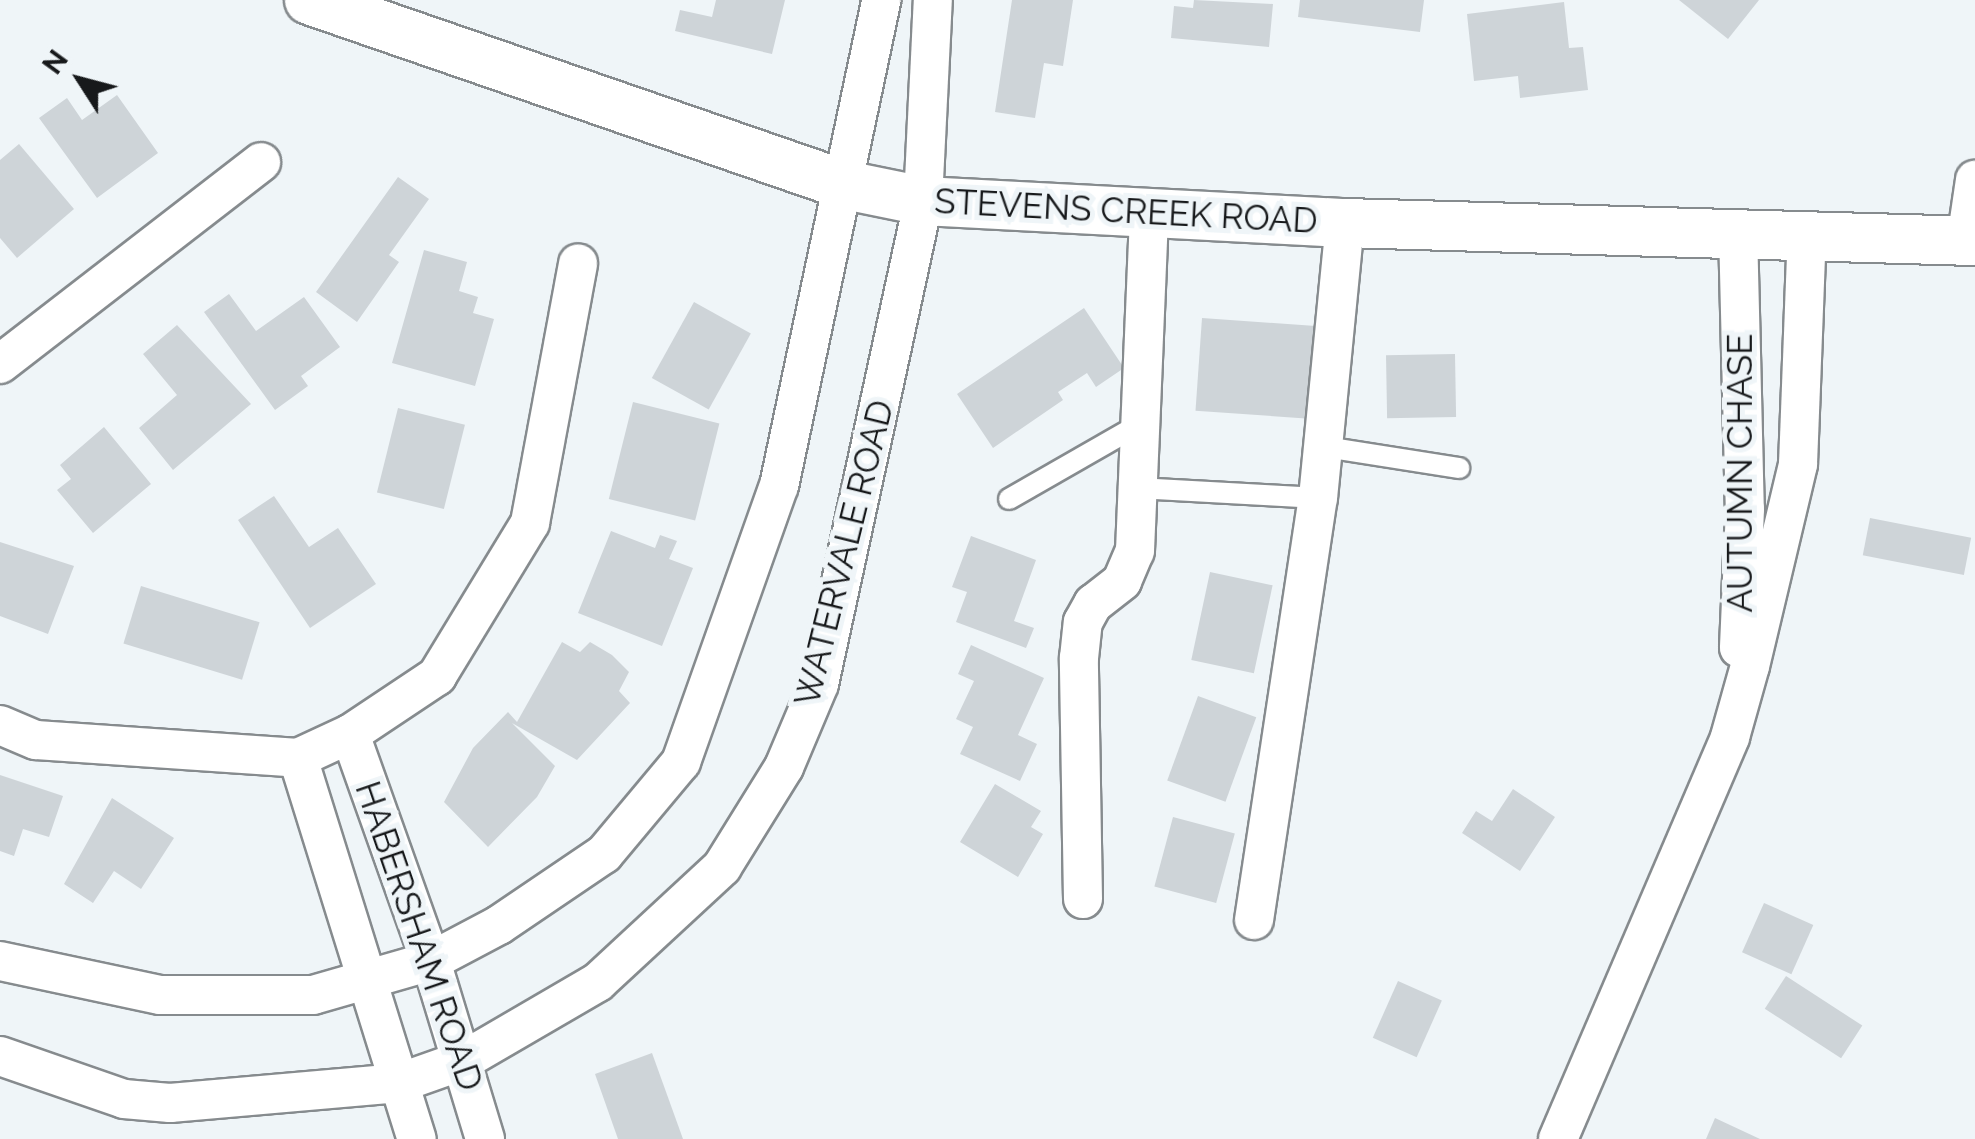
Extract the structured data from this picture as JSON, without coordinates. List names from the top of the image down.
{
  "streets": {
    "street": [
      "STEVENS CREEK ROAD",
      "AUTUMN CHASE",
      "WATERVALE ROAD",
      "HABERSHAM ROAD"
    ]
  },
  "crossings": [
    ["STEVENS CREEK ROAD", "AUTUMN CHASE"],
    ["STEVENS CREEK ROAD", "WATERVALE ROAD"],
    ["WATERVALE ROAD", "HABERSHAM ROAD"]
  ],
  "north": "top left"
}
